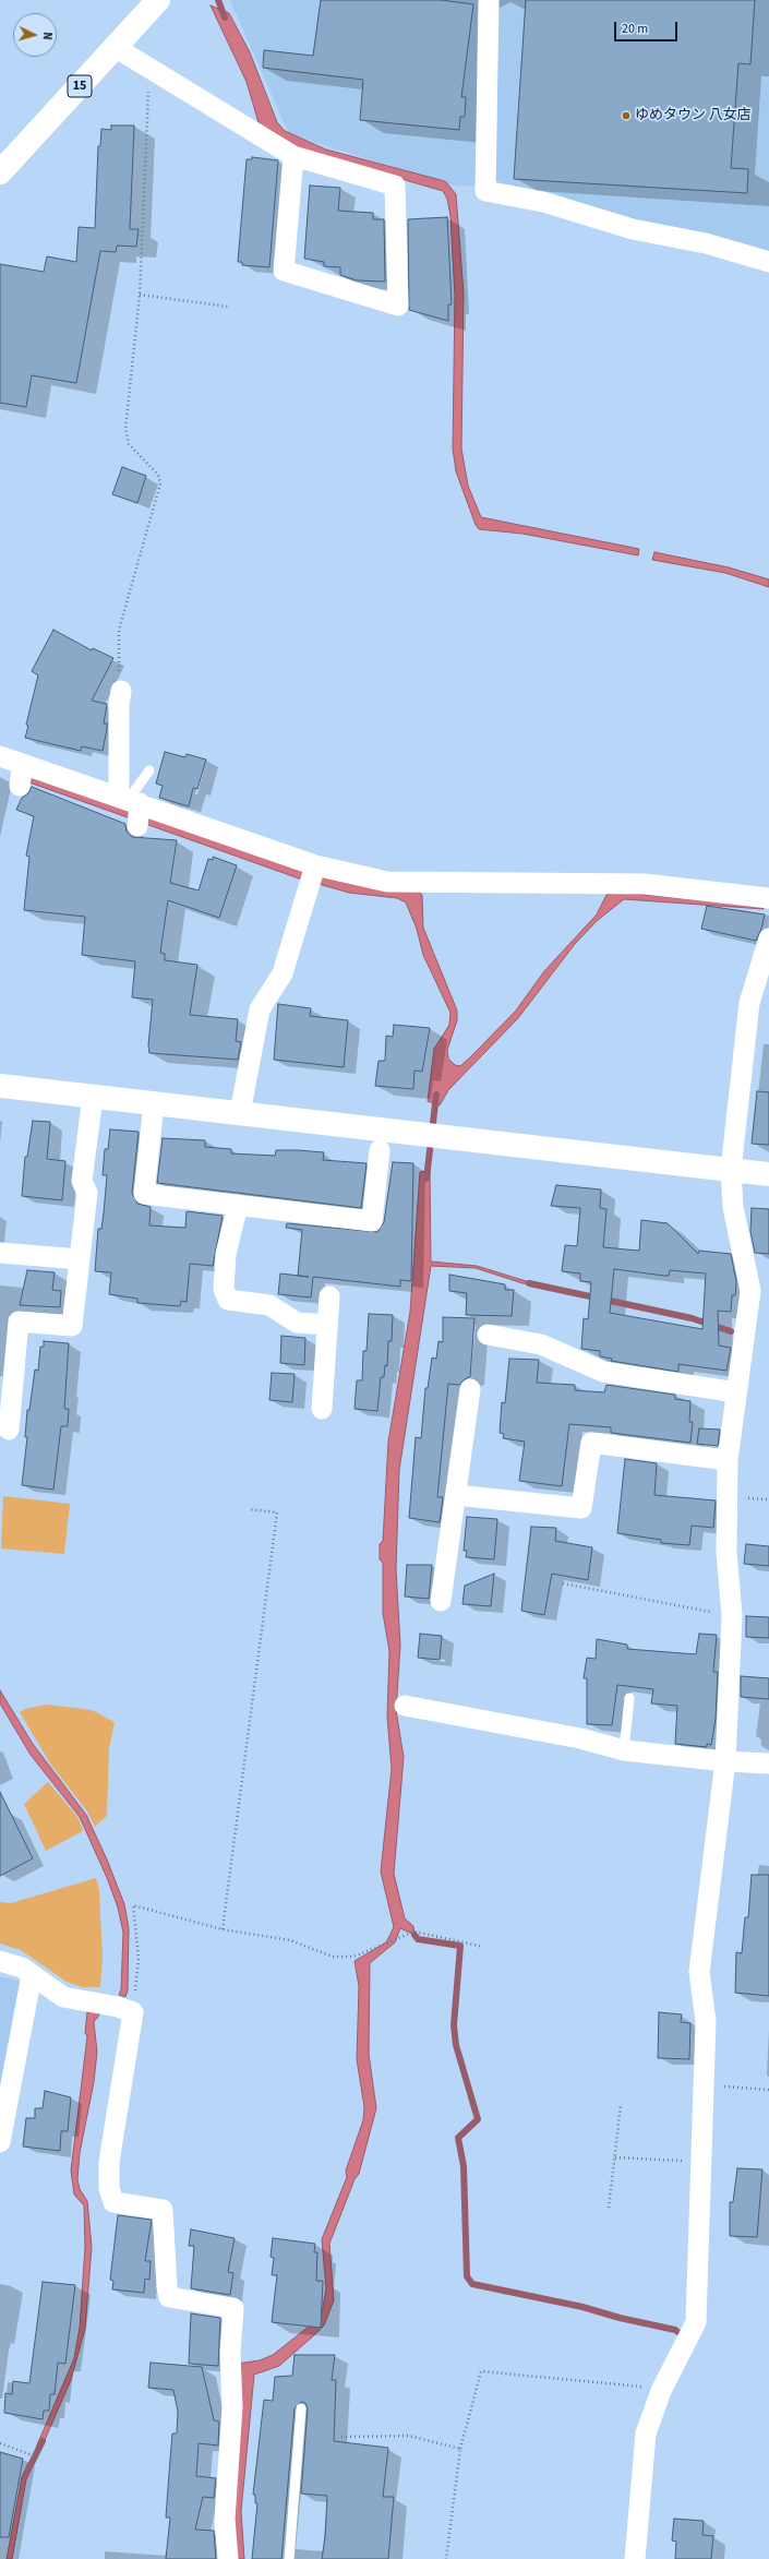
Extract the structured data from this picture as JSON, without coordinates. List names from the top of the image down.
{
  "streets": {
    "street": ["15"]
  },
  "places": ["ゆめタウン 八女店"],
  "scale_bar": "20 m",
  "north": "right"
}
